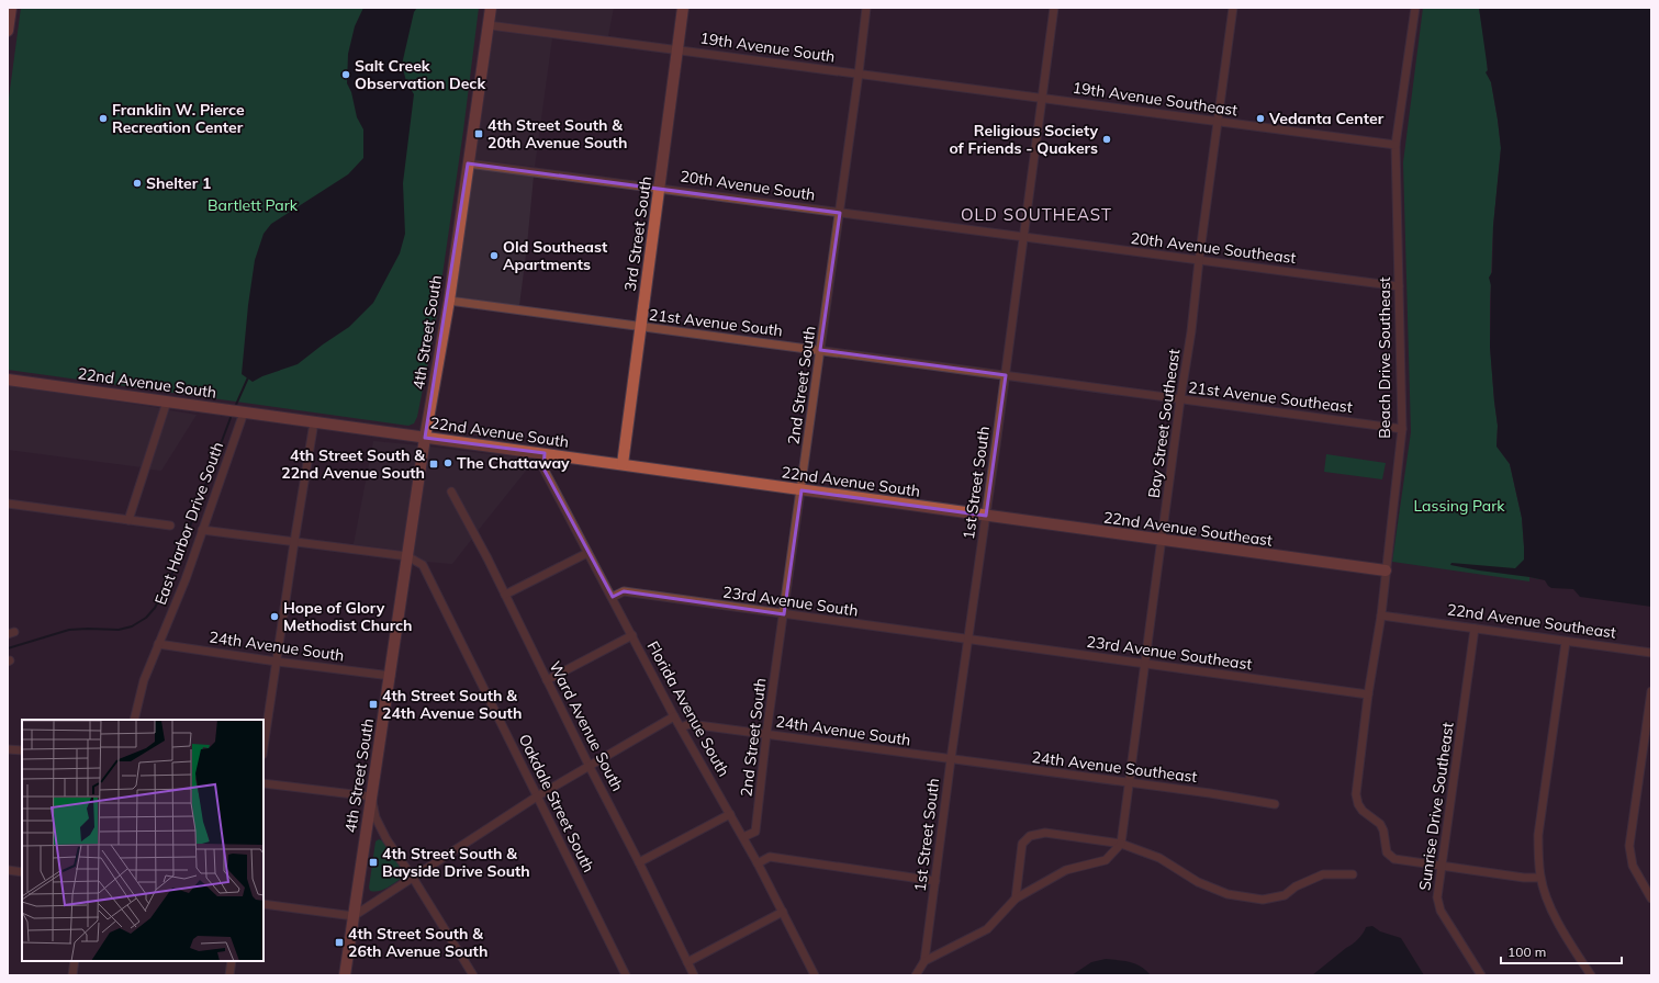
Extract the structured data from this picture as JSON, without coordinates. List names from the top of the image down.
{
  "streets": {
    "street": [
      "19th Avenue South",
      "19th Avenue Southeast",
      "20th Avenue South",
      "3rd Street South",
      "20th Avenue Southeast",
      "21st Avenue South",
      "4th Street South",
      "Beach Drive Southeast",
      "22nd Avenue South",
      "2nd Street South",
      "21st Avenue Southeast",
      "Bay Street Southeast",
      "1st Street South",
      "East Harbor Drive South",
      "22nd Avenue Southeast",
      "23rd Avenue South",
      "24th Avenue South",
      "23rd Avenue Southeast",
      "Florida Avenue South",
      "Ward Avenue South",
      "24th Avenue Southeast",
      "Oakdale Street South",
      "Sunrise Drive Southeast"
    ]
  },
  "crossings": [
    ["19th Avenue South", "19th Avenue Southeast"],
    ["19th Avenue South", "3rd Street South"],
    ["19th Avenue South", "4th Street South"],
    ["19th Avenue South", "2nd Street South"],
    ["19th Avenue South", "1st Street South"],
    ["19th Avenue Southeast", "Beach Drive Southeast"],
    ["19th Avenue Southeast", "Bay Street Southeast"],
    ["19th Avenue Southeast", "1st Street South"],
    ["20th Avenue South", "3rd Street South"],
    ["20th Avenue South", "20th Avenue Southeast"],
    ["20th Avenue South", "4th Street South"],
    ["20th Avenue South", "2nd Street South"],
    ["20th Avenue South", "1st Street South"],
    ["3rd Street South", "21st Avenue South"],
    ["3rd Street South", "22nd Avenue South"],
    ["20th Avenue Southeast", "Beach Drive Southeast"],
    ["20th Avenue Southeast", "Bay Street Southeast"],
    ["20th Avenue Southeast", "1st Street South"],
    ["21st Avenue South", "4th Street South"],
    ["21st Avenue South", "2nd Street South"],
    ["21st Avenue South", "21st Avenue Southeast"],
    ["21st Avenue South", "1st Street South"],
    ["4th Street South", "22nd Avenue South"],
    ["4th Street South", "24th Avenue South"],
    ["4th Street South", "Oakdale Street South"],
    ["Beach Drive Southeast", "21st Avenue Southeast"],
    ["Beach Drive Southeast", "22nd Avenue Southeast"],
    ["Beach Drive Southeast", "23rd Avenue Southeast"],
    ["Beach Drive Southeast", "Sunrise Drive Southeast"],
    ["22nd Avenue South", "2nd Street South"],
    ["22nd Avenue South", "1st Street South"],
    ["22nd Avenue South", "East Harbor Drive South"],
    ["22nd Avenue South", "22nd Avenue Southeast"],
    ["22nd Avenue South", "Florida Avenue South"],
    ["2nd Street South", "23rd Avenue South"],
    ["2nd Street South", "24th Avenue South"],
    ["2nd Street South", "Florida Avenue South"],
    ["21st Avenue Southeast", "Bay Street Southeast"],
    ["21st Avenue Southeast", "1st Street South"],
    ["Bay Street Southeast", "22nd Avenue Southeast"],
    ["Bay Street Southeast", "23rd Avenue Southeast"],
    ["Bay Street Southeast", "24th Avenue Southeast"],
    ["1st Street South", "22nd Avenue Southeast"],
    ["1st Street South", "23rd Avenue South"],
    ["1st Street South", "24th Avenue South"],
    ["1st Street South", "23rd Avenue Southeast"],
    ["1st Street South", "24th Avenue Southeast"],
    ["East Harbor Drive South", "24th Avenue South"],
    ["22nd Avenue Southeast", "Sunrise Drive Southeast"],
    ["23rd Avenue South", "23rd Avenue Southeast"],
    ["23rd Avenue South", "Florida Avenue South"],
    ["24th Avenue South", "Florida Avenue South"],
    ["24th Avenue South", "24th Avenue Southeast"]
  ],
  "districts": ["OLD SOUTHEAST"],
  "parks": ["Bartlett Park", "Lassing Park"],
  "places": {
    "other": [
      "Salt Creek Observation Deck",
      "Franklin W. Pierce Recreation Center",
      "Vedanta Center",
      "Religious Society of Friends - Quakers",
      "Shelter 1",
      "Old Southeast Apartments",
      "The Chattaway",
      "Hope of Glory Methodist Church"
    ],
    "transit": [
      "4th Street South & 20th Avenue South",
      "4th Street South & 22nd Avenue South",
      "4th Street South & 24th Avenue South",
      "4th Street South & Bayside Drive South",
      "4th Street South & 26th Avenue South"
    ]
  },
  "scale_bar": "100 m"
}
